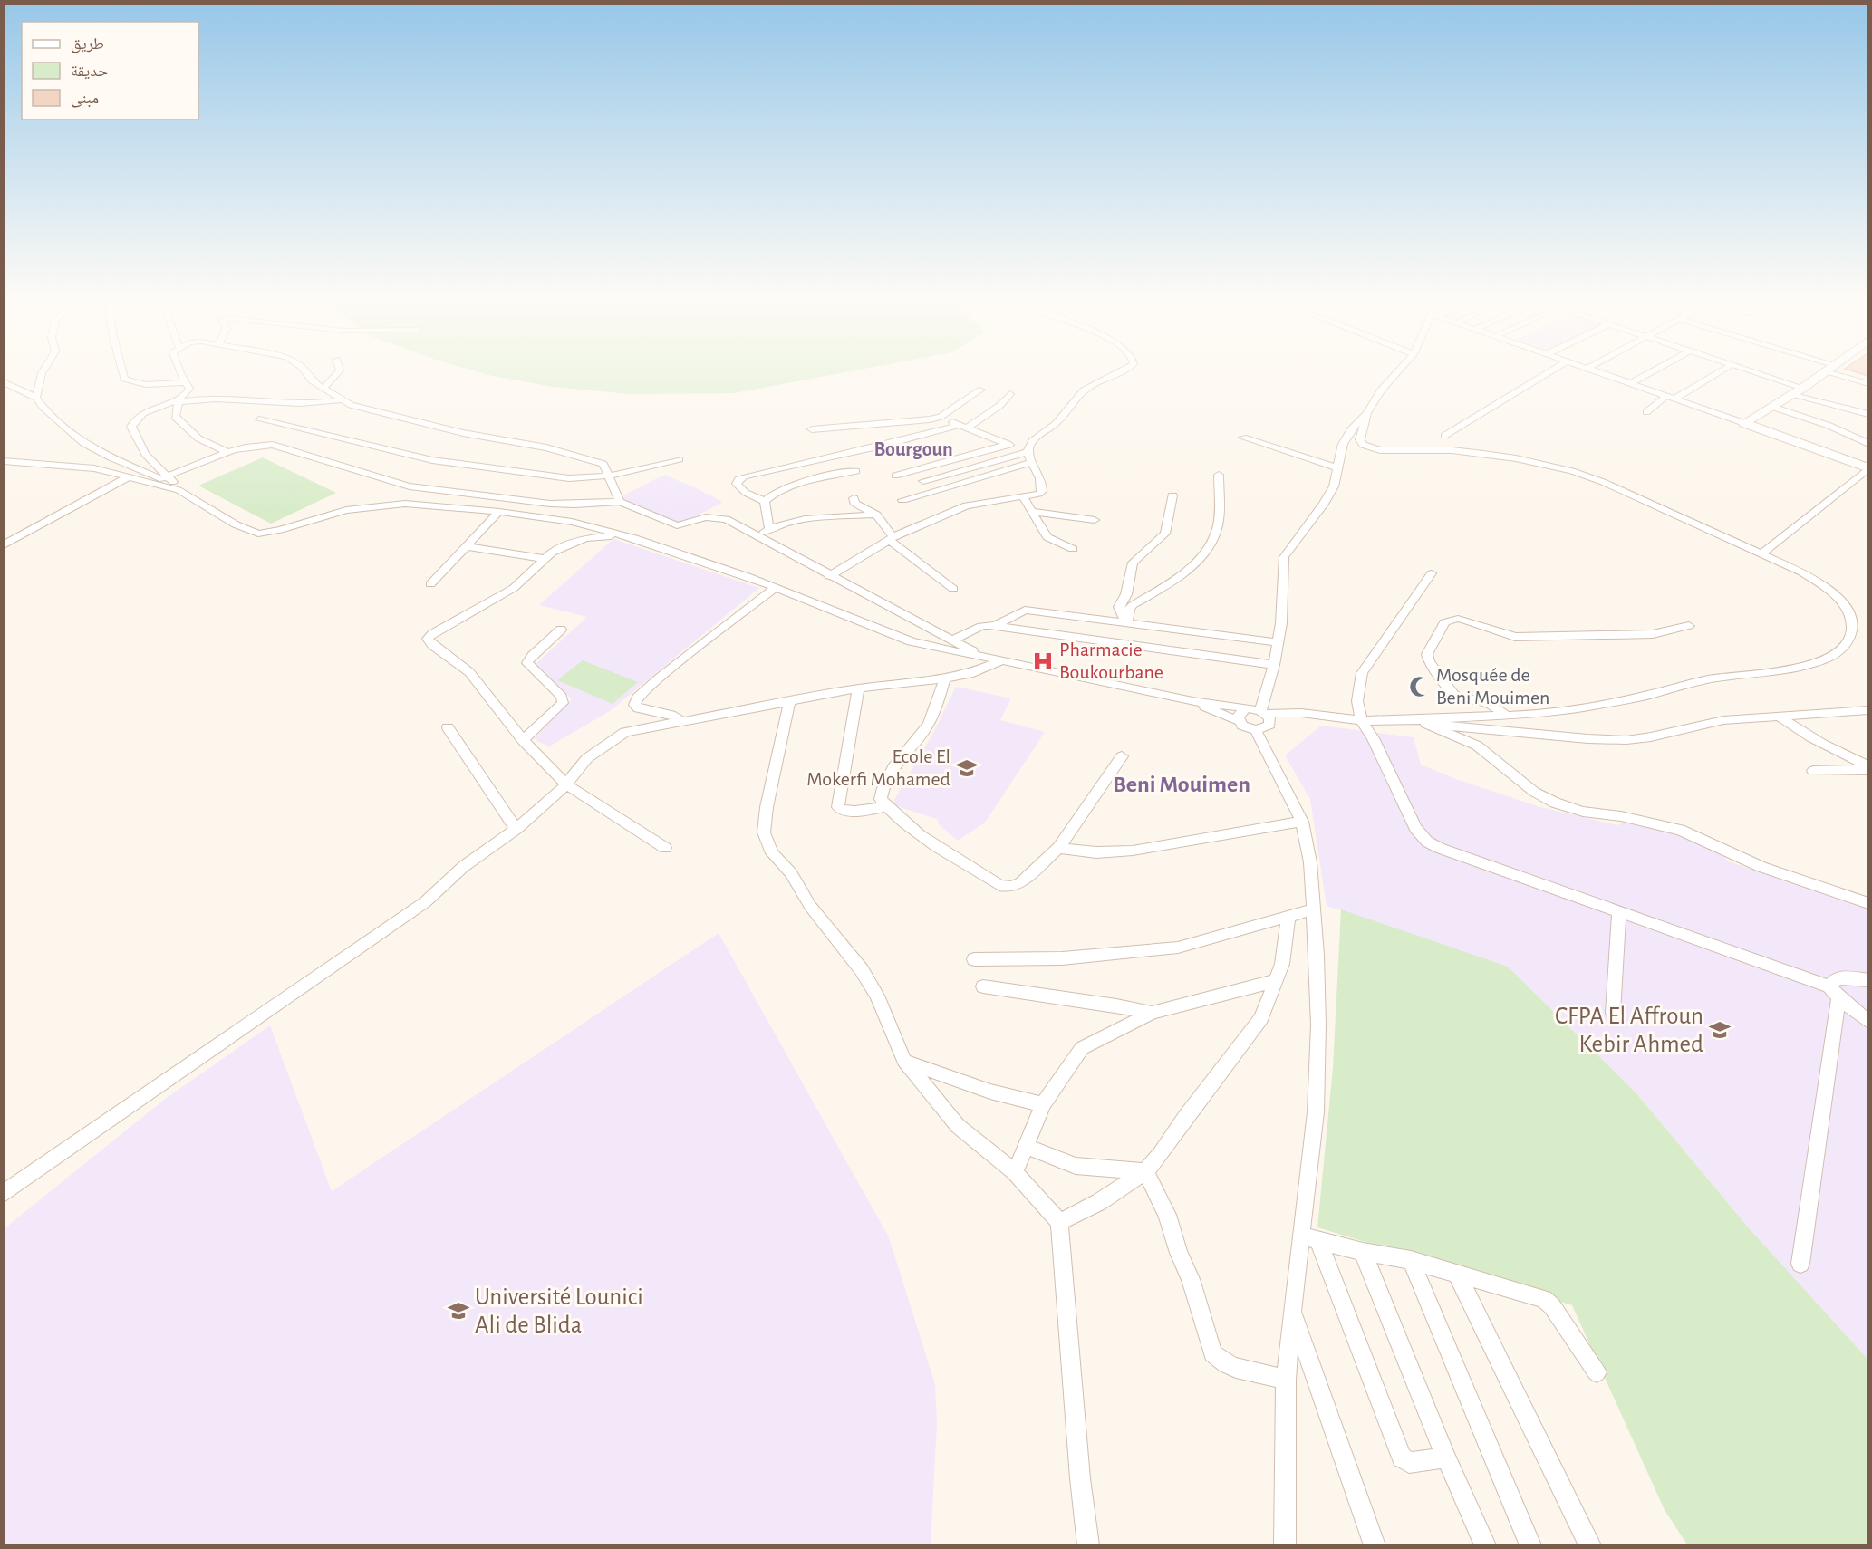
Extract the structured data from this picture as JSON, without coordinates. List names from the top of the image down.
{
  "districts": ["Bourgoun", "Beni Mouimen"],
  "places": {
    "hospital": ["Pharmacie Boukourbane"],
    "mosque": ["Mosquée de Beni Mouimen"],
    "school or university": ["Ecole El Mokerfi Mohamed", "CFPA El Affroun Kebir Ahmed", "Université Lounici Ali de Blida"]
  },
  "legend": ["طريق", "حديقة", "مبنى"]
}
